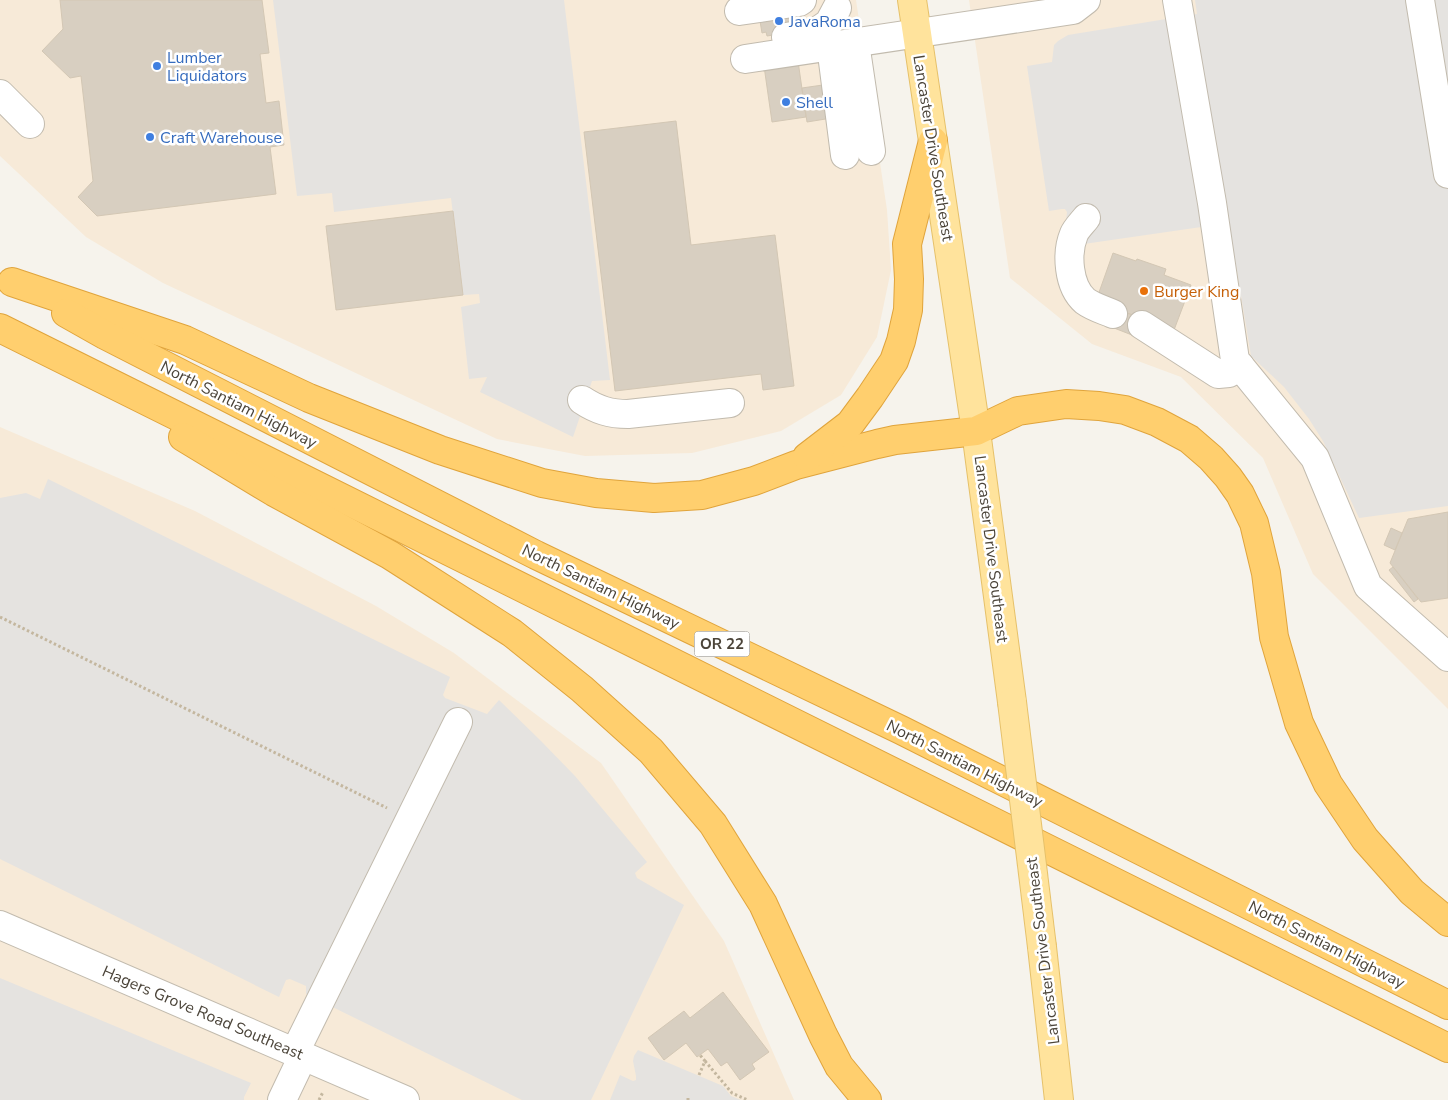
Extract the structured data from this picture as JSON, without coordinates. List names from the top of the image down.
{
  "streets": {
    "highway": ["North Santiam Highway", "OR 22"],
    "main road": ["Lancaster Drive Southeast"],
    "street": ["Hagers Grove Road Southeast"]
  },
  "places": [
    "JavaRoma",
    "Lumber Liquidators",
    "Shell",
    "Craft Warehouse",
    "Burger King"
  ]
}
